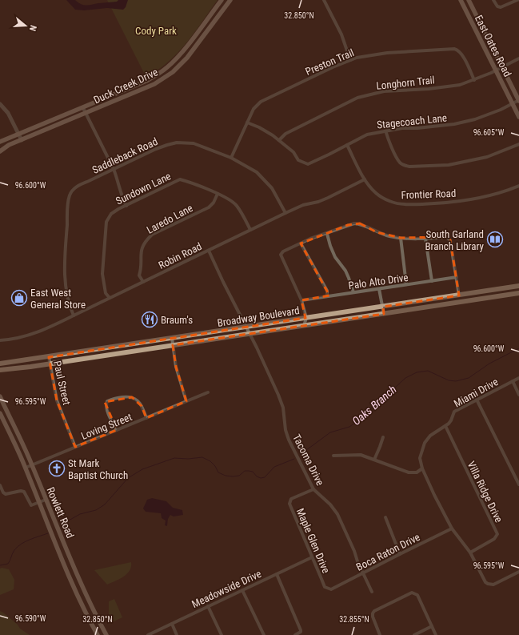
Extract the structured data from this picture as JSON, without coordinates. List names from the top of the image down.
{
  "streets": {
    "main road": [
      "East Oates Road",
      "Duck Creek Drive",
      "Broadway Boulevard",
      "Rowlett Road"
    ],
    "street": [
      "Preston Trail",
      "Longhorn Trail",
      "Stagecoach Lane",
      "Saddleback Road",
      "Sundown Lane",
      "Frontier Road",
      "Laredo Lane",
      "Robin Road",
      "Palo Alto Drive",
      "Paul Street",
      "Miami Drive",
      "Loving Street",
      "Tacoma Drive",
      "Villa Ridge Drive",
      "Maple Glen Drive",
      "Boca Raton Drive",
      "Meadowside Drive"
    ]
  },
  "crossings": [
    ["East Oates Road", "Longhorn Trail"],
    ["East Oates Road", "Stagecoach Lane"],
    ["Preston Trail", "Longhorn Trail"],
    ["Preston Trail", "Stagecoach Lane"],
    ["Preston Trail", "Saddleback Road"],
    ["Longhorn Trail", "Stagecoach Lane"],
    ["Stagecoach Lane", "Frontier Road"],
    ["Saddleback Road", "Robin Road"],
    ["Sundown Lane", "Laredo Lane"],
    ["Sundown Lane", "Robin Road"],
    ["Frontier Road", "Robin Road"],
    ["Laredo Lane", "Robin Road"],
    ["Robin Road", "Tacoma Drive"],
    ["Broadway Boulevard", "Paul Street"],
    ["Broadway Boulevard", "Tacoma Drive"],
    ["Paul Street", "Loving Street"],
    ["Miami Drive", "Villa Ridge Drive"],
    ["Loving Street", "Rowlett Road"],
    ["Tacoma Drive", "Maple Glen Drive"],
    ["Tacoma Drive", "Boca Raton Drive"],
    ["Maple Glen Drive", "Boca Raton Drive"],
    ["Maple Glen Drive", "Meadowside Drive"]
  ],
  "water": ["Oaks Branch"],
  "parks": ["Cody Park"],
  "places": {
    "library": ["South Garland Branch Library"],
    "shop": ["East West General Store"],
    "restaurant": ["Braum's"],
    "church": ["St Mark Baptist Church"]
  },
  "north": "right",
  "coordinates": [
    "32.850°N",
    "96.605°W",
    "96.600°W",
    "96.595°W",
    "96.590°W",
    "32.855°N"
  ]
}
